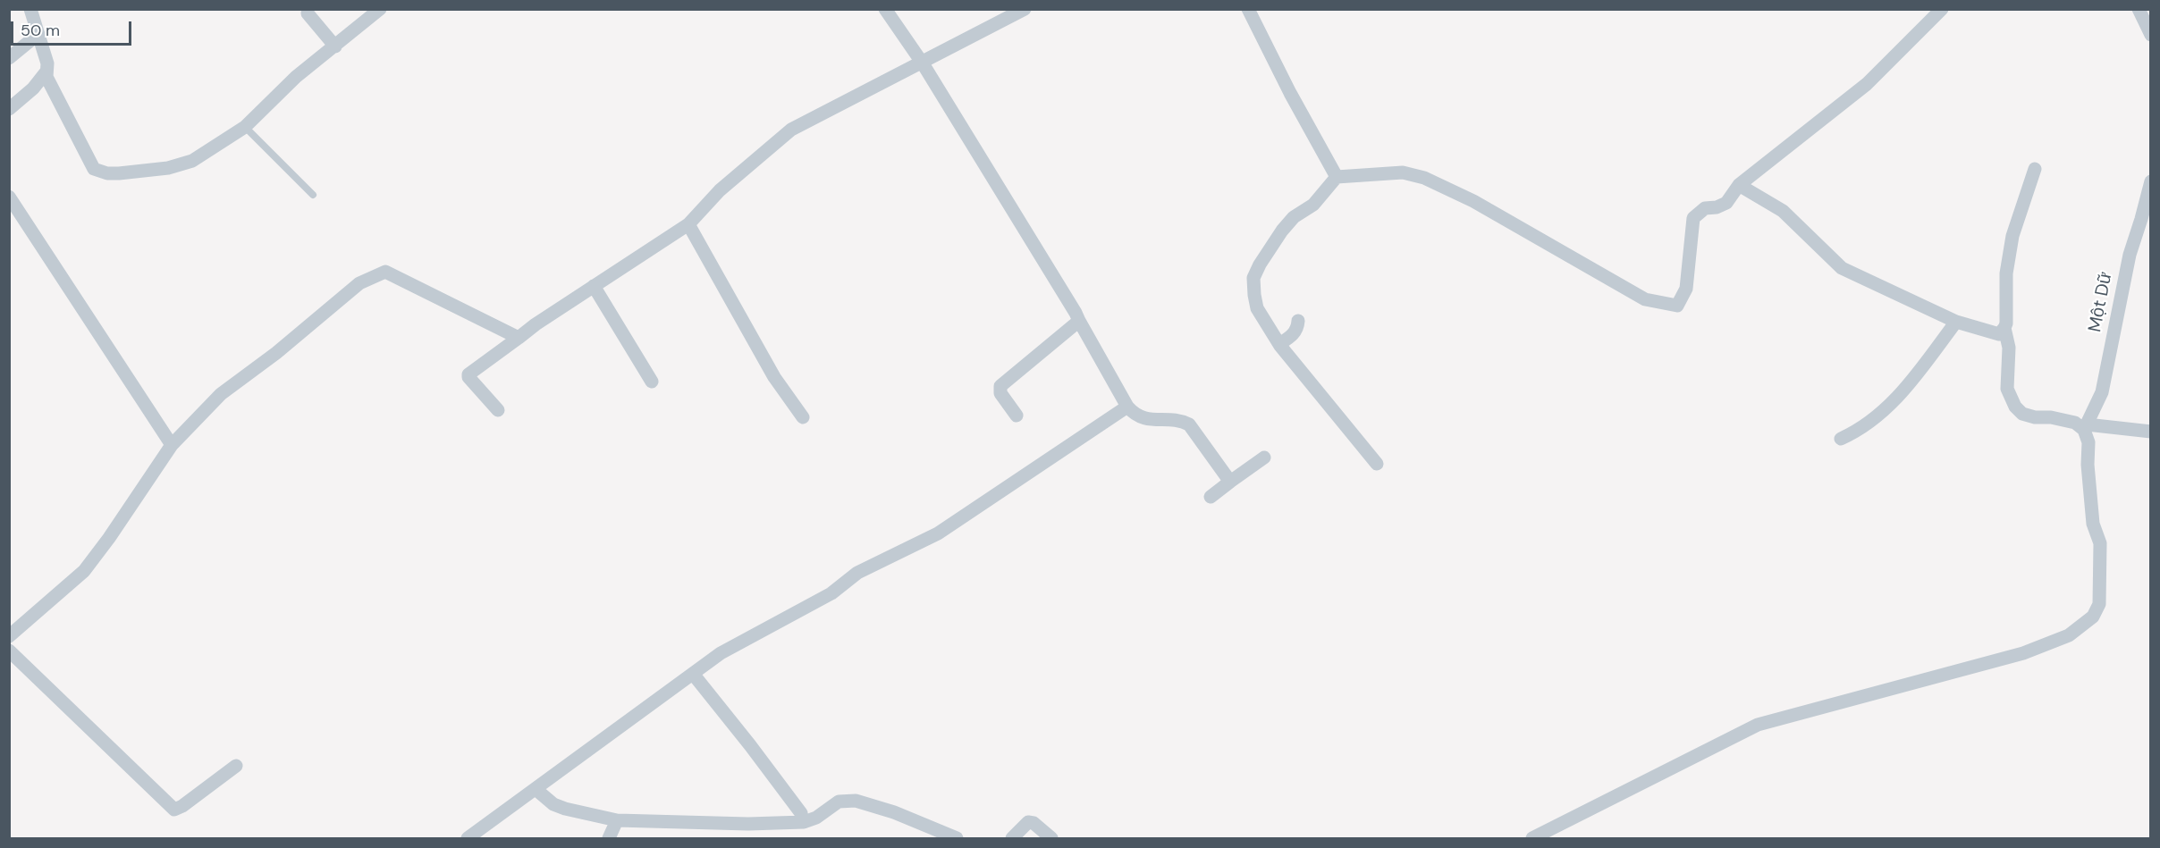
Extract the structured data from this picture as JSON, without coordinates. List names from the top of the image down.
{
  "streets": {
    "street": ["Một Dữ"]
  },
  "scale_bar": "50 m"
}
